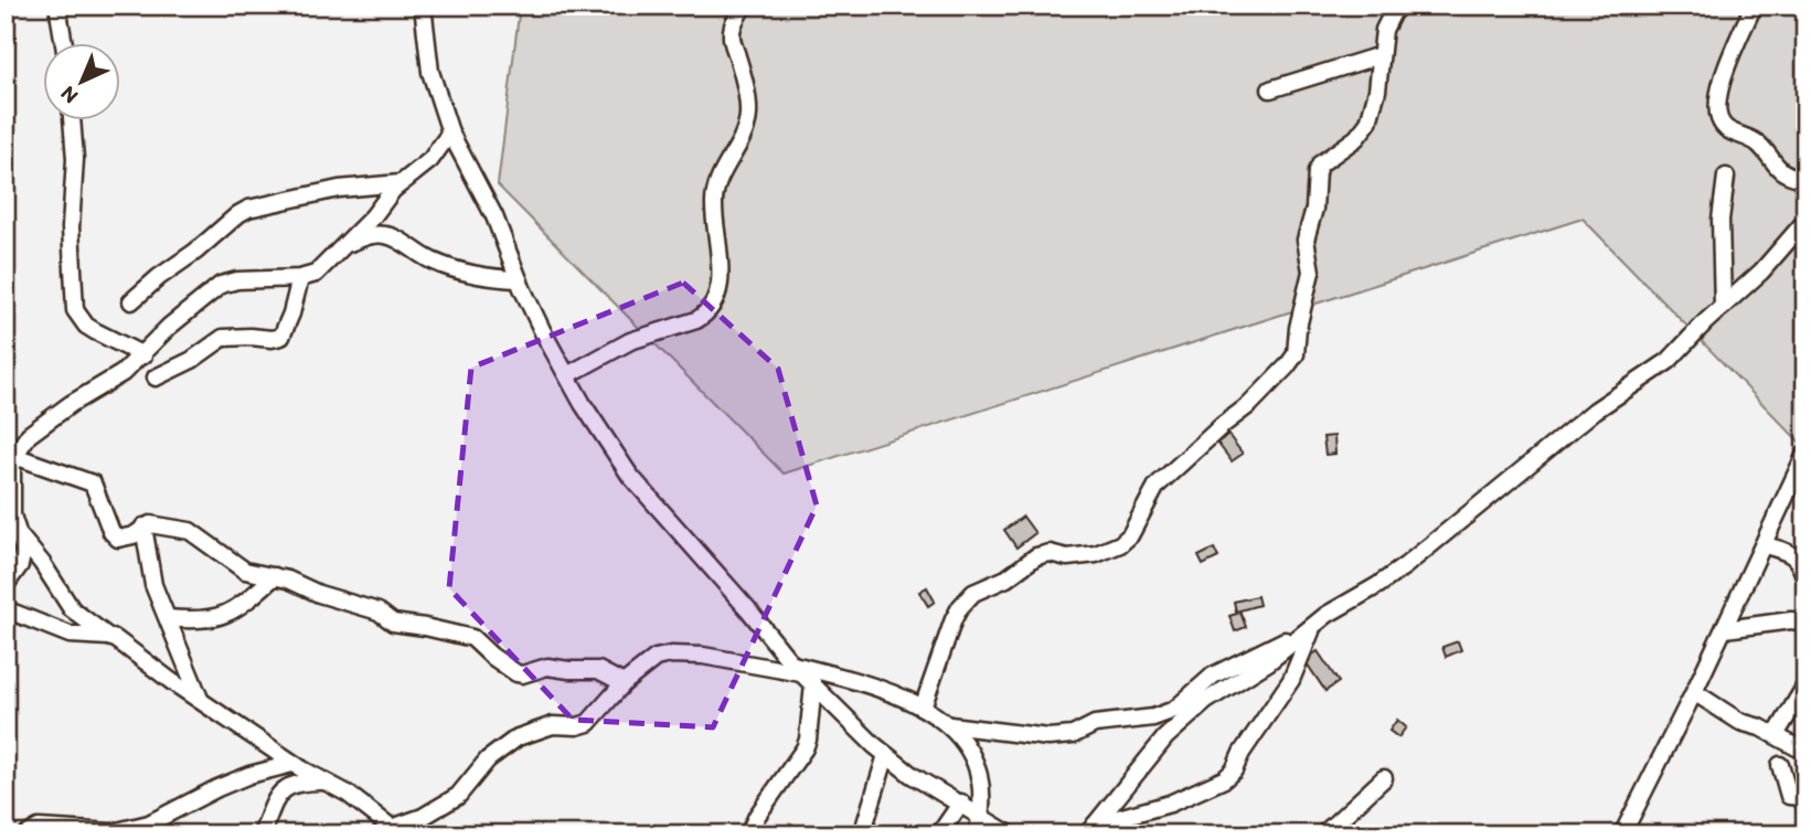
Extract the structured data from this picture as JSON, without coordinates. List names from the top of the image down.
{
  "north": "bottom left"
}
